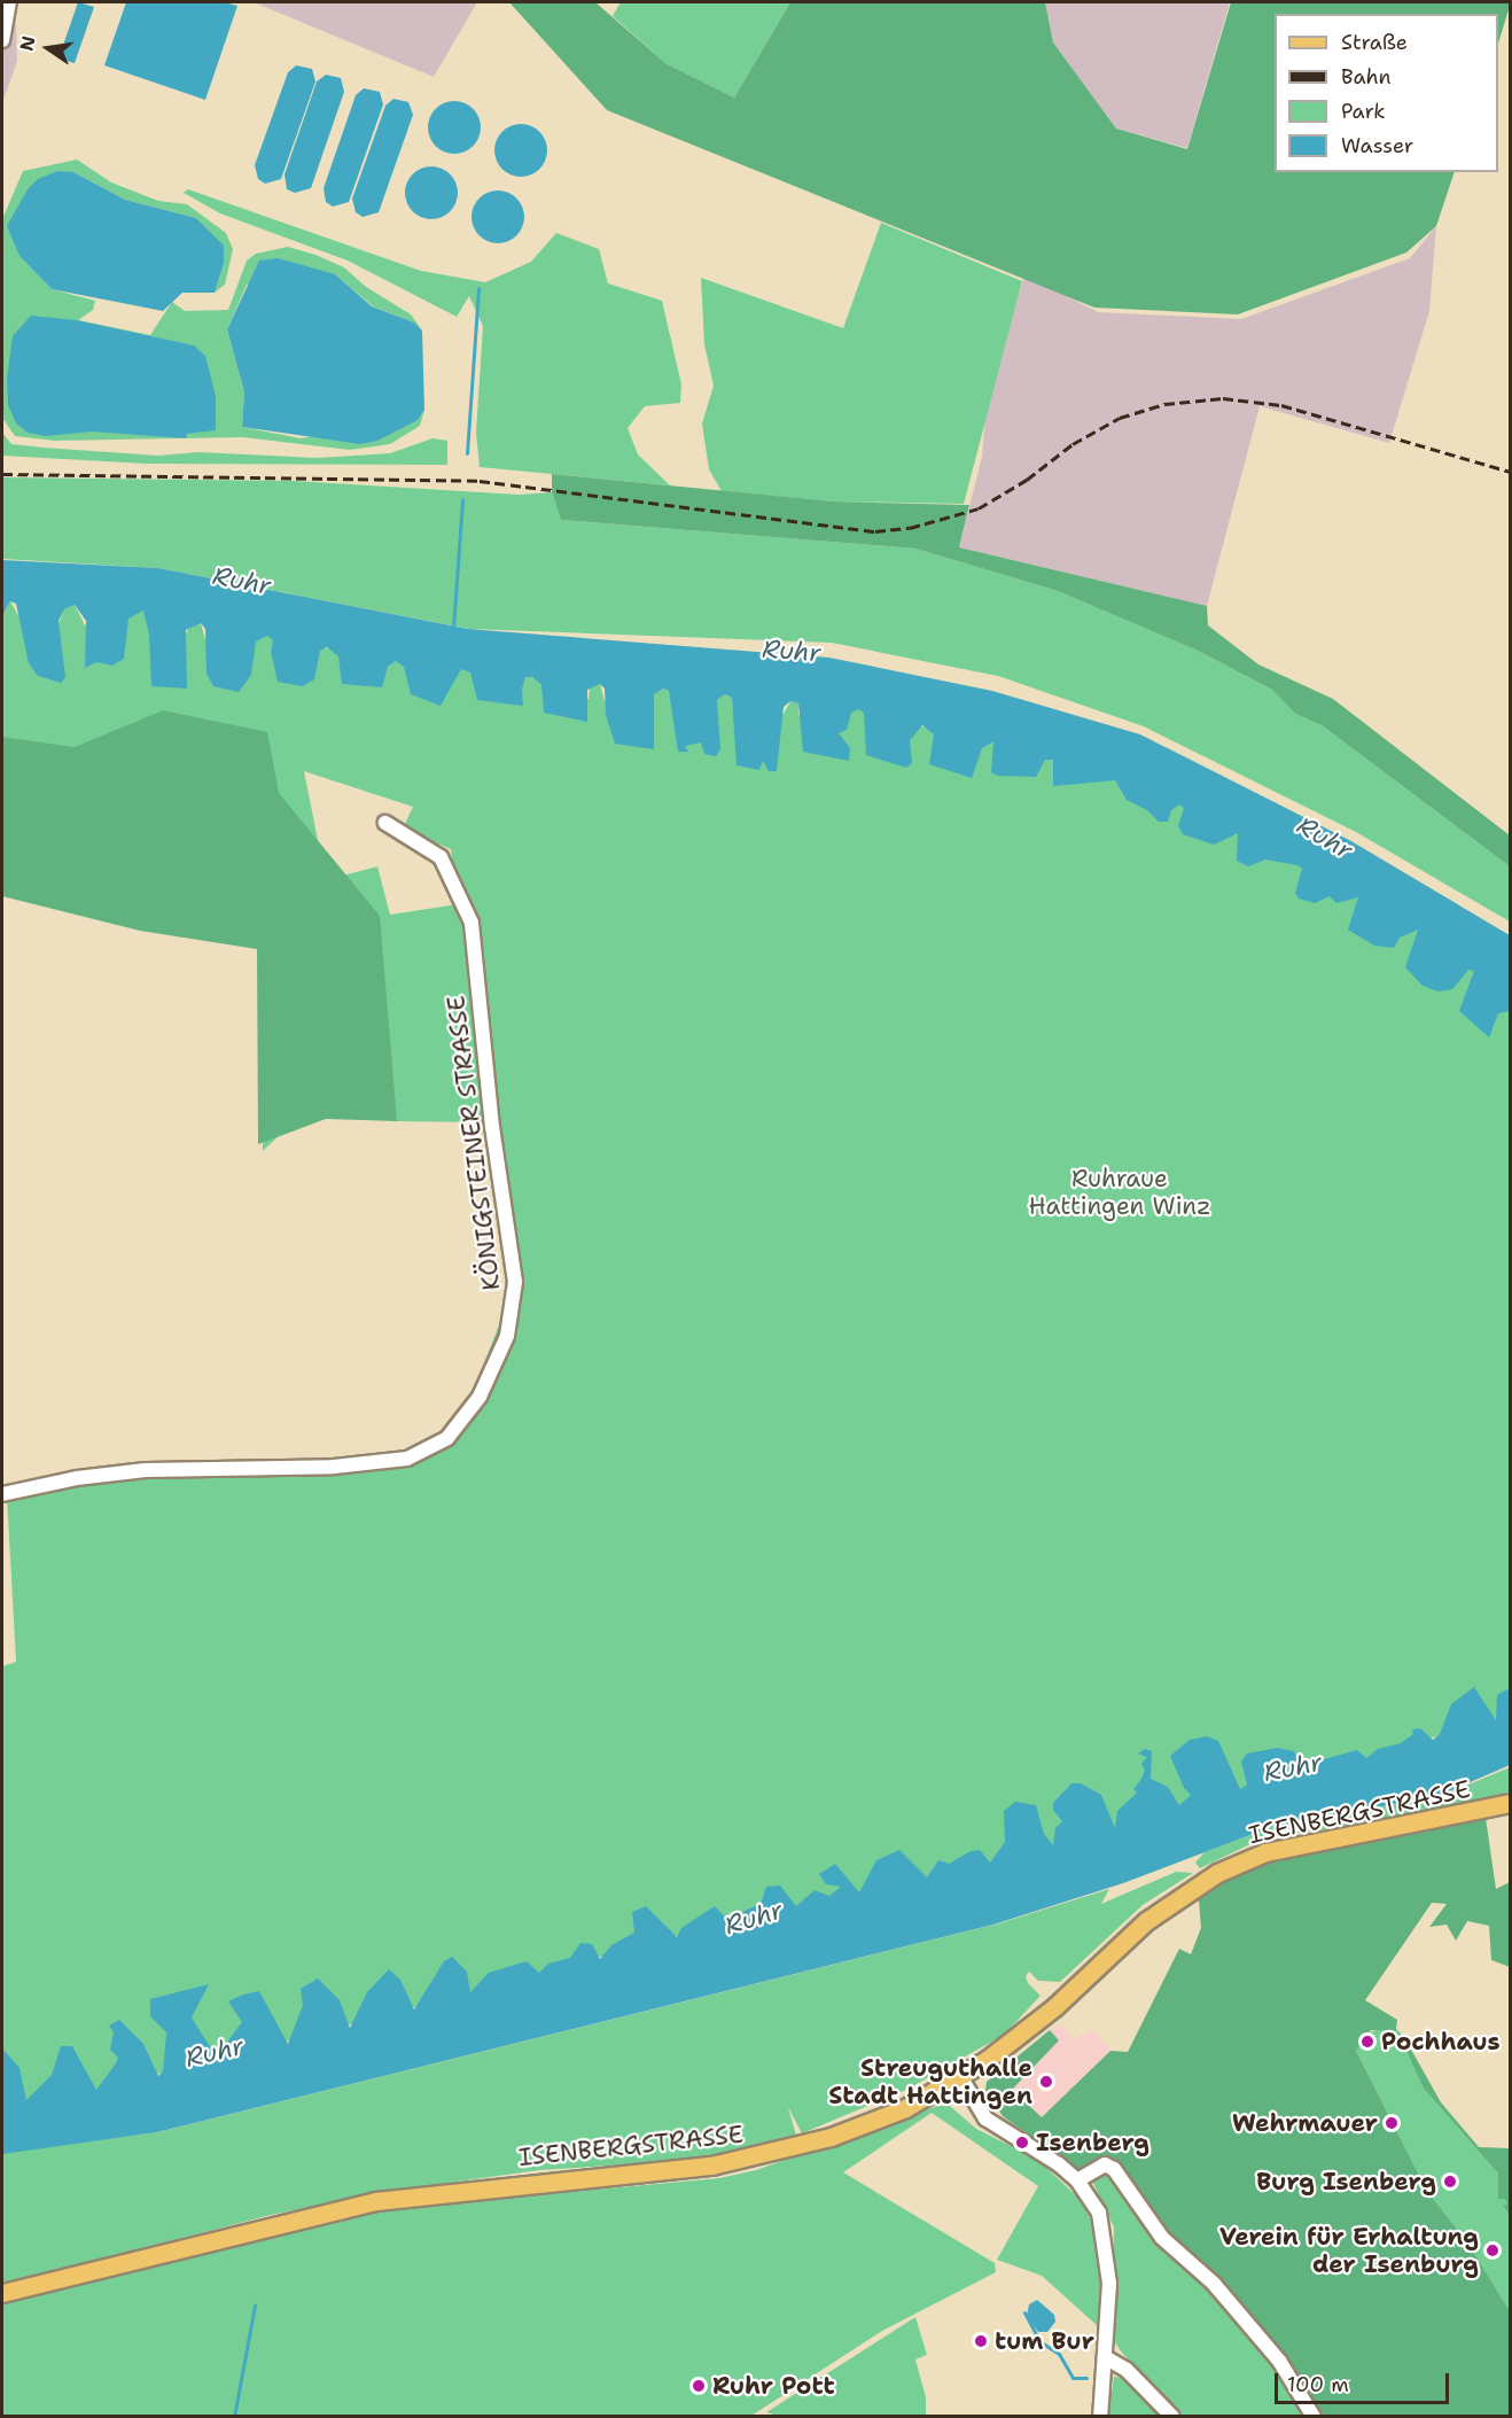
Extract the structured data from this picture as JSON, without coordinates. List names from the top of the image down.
{
  "streets": {
    "main road": ["ISENBERGSTRASSE"],
    "street": ["KÖNIGSTEINER STRASSE"]
  },
  "water": ["Ruhr"],
  "parks": ["Ruhraue Hattingen Winz"],
  "places": [
    "Pochhaus",
    "Streuguthalle Stadt Hattingen",
    "Wehrmauer",
    "Isenberg",
    "Burg Isenberg",
    "Verein für Erhaltung der Isenburg",
    "tum Bur",
    "Ruhr Pott"
  ],
  "legend": [
    "Straße",
    "Bahn",
    "Park",
    "Wasser"
  ],
  "scale_bar": "100 m",
  "north": "left"
}
